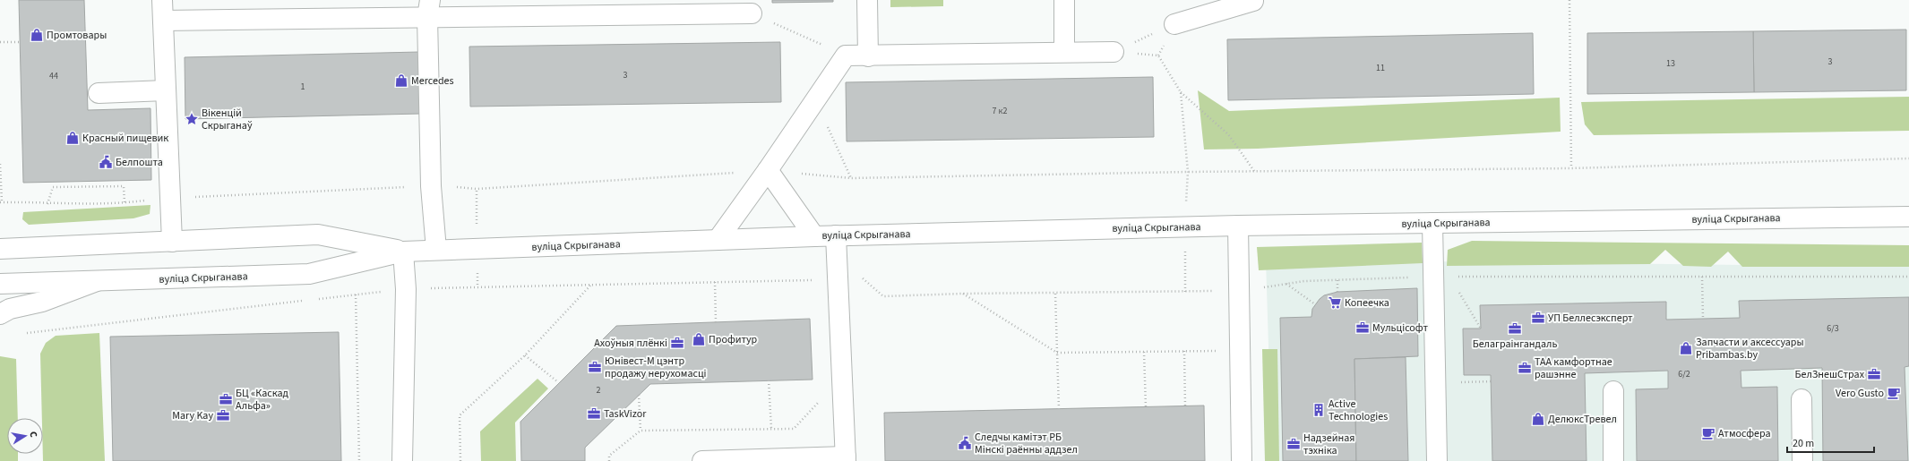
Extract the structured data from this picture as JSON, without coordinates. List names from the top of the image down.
{
  "streets": {
    "street": ["вуліца Скрыганава"]
  },
  "places": {
    "shop": [
      "Промтовары",
      "Mercedes",
      "Красный пищевик",
      "Профитур",
      "Запчасти и аксессуары Pribambas.by",
      "ДелюксТревел"
    ],
    "place": ["Вікенцій Скрыганаў"],
    "public building": ["Белпошта", "Следчы камітэт РБ Мінскі раённы аддзел"],
    "supermarket": ["Копеечка"],
    "office": [
      "УП Беллесэксперт",
      "Мульцісофт",
      "Белаграінгандаль",
      "Ахоўныя плёнкі",
      "Юнівест-М цэнтр продажу нерухомасці",
      "ТАА камфортнае рашэнне",
      "БелЗнешСтрах",
      "БЦ «Каскад Альфа»",
      "TaskVizor",
      "Mary Kay",
      "Надзейная тэхніка"
    ],
    "cafe": ["Vero Gusto", "Атмосфера"],
    "building": ["Active Technologies"]
  },
  "house_numbers": [
    "3",
    "13",
    "11",
    "3",
    "44",
    "1",
    "7 к2",
    "6/3",
    "6/2",
    "2"
  ],
  "scale_bar": "20 m",
  "north": "right"
}
